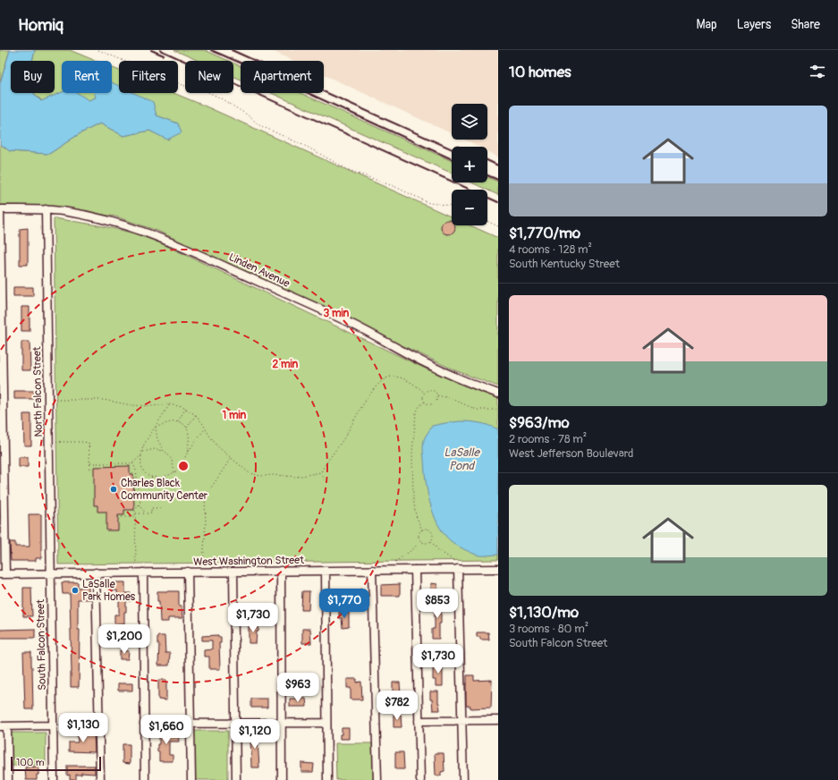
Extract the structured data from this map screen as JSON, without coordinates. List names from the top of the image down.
{
  "streets": {
    "street": [
      "Linden Avenue",
      "North Falcon Street",
      "West Washington Street",
      "South Falcon Street"
    ]
  },
  "crossings": [
    ["Linden Avenue", "North Falcon Street"],
    ["North Falcon Street", "West Washington Street"],
    ["North Falcon Street", "South Falcon Street"],
    ["West Washington Street", "South Falcon Street"]
  ],
  "water": ["LaSalle Pond"],
  "places": ["Charles Black Community Center", "LaSalle Park Homes"],
  "scale_bar": "100 m",
  "page": {
    "header": "Homiq",
    "nav": ["Map", "Layers", "Share"],
    "heading": "10 homes",
    "chip": [
      "Buy",
      "Rent",
      "Filters",
      "New",
      "Apartment"
    ],
    "list": [
      {
        "name": "$1,770/mo",
        "note": "4 rooms · 128 m² · South Kentucky Street"
      },
      {
        "name": "$963/mo",
        "note": "2 rooms · 78 m² · West Jefferson Boulevard"
      },
      {
        "name": "$1,130/mo",
        "note": "3 rooms · 80 m² · South Falcon Street"
      }
    ],
    "map_buttons": ["+", "−"],
    "price": [
      "$1,770",
      "$853",
      "$1,730",
      "$1,200",
      "$1,730",
      "$963",
      "$782",
      "$1,130",
      "$1,660",
      "$1,120"
    ],
    "scale": "100 m"
  },
  "rings": ["3 min", "2 min", "1 min"]
}
